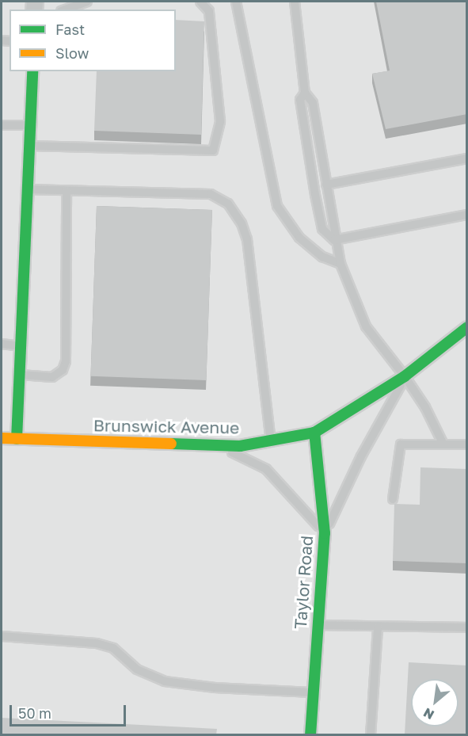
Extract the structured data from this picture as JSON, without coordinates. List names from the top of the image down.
{
  "streets": {
    "street": ["Brunswick Avenue", "Taylor Road"]
  },
  "crossings": [
    ["Brunswick Avenue", "Taylor Road"]
  ],
  "legend": ["Fast", "Slow"],
  "scale_bar": "50 m",
  "north": "bottom left"
}
